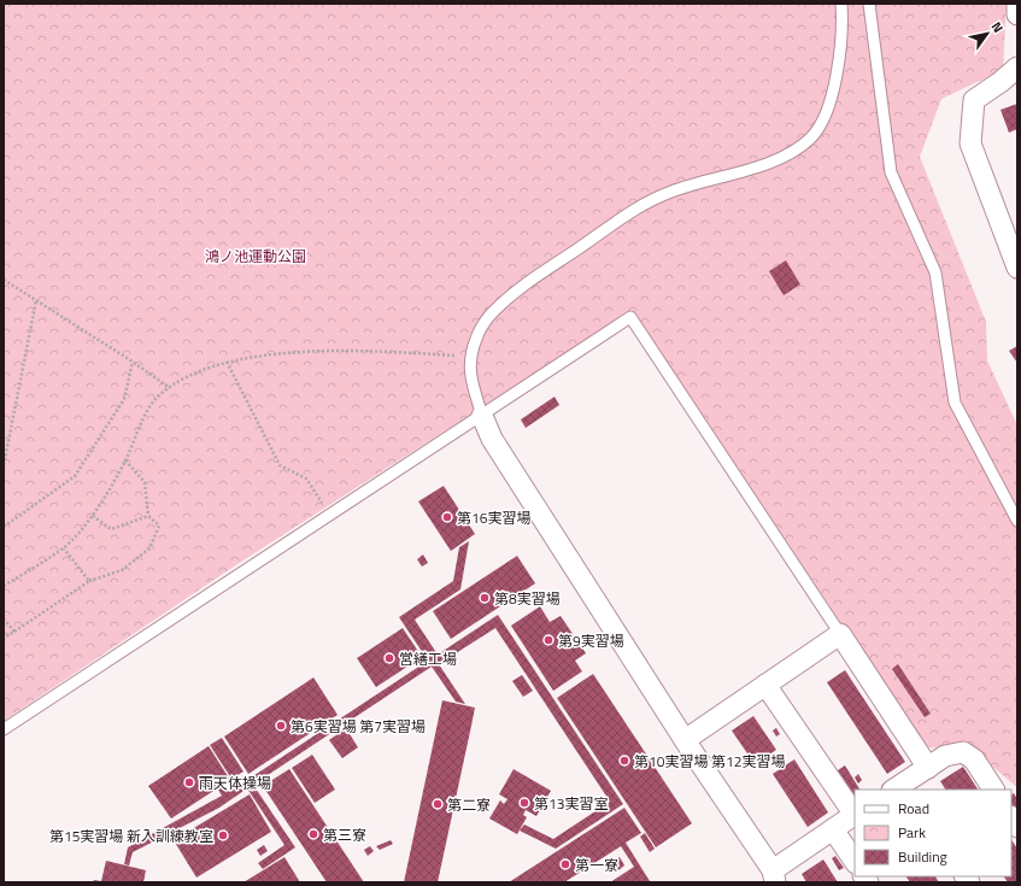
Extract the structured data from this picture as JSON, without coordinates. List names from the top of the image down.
{
  "parks": ["鴻ノ池運動公園"],
  "places": [
    "第16実習場",
    "第8実習場",
    "第9実習場",
    "営繕工場",
    "第6実習場 第7実習場",
    "第10実習場 第12実習場",
    "雨天体操場",
    "第13実習室",
    "第二寮",
    "第三寮",
    "第15実習場 新入訓練教室",
    "第一寮"
  ],
  "legend": ["Road", "Park", "Building"],
  "north": "top right"
}
